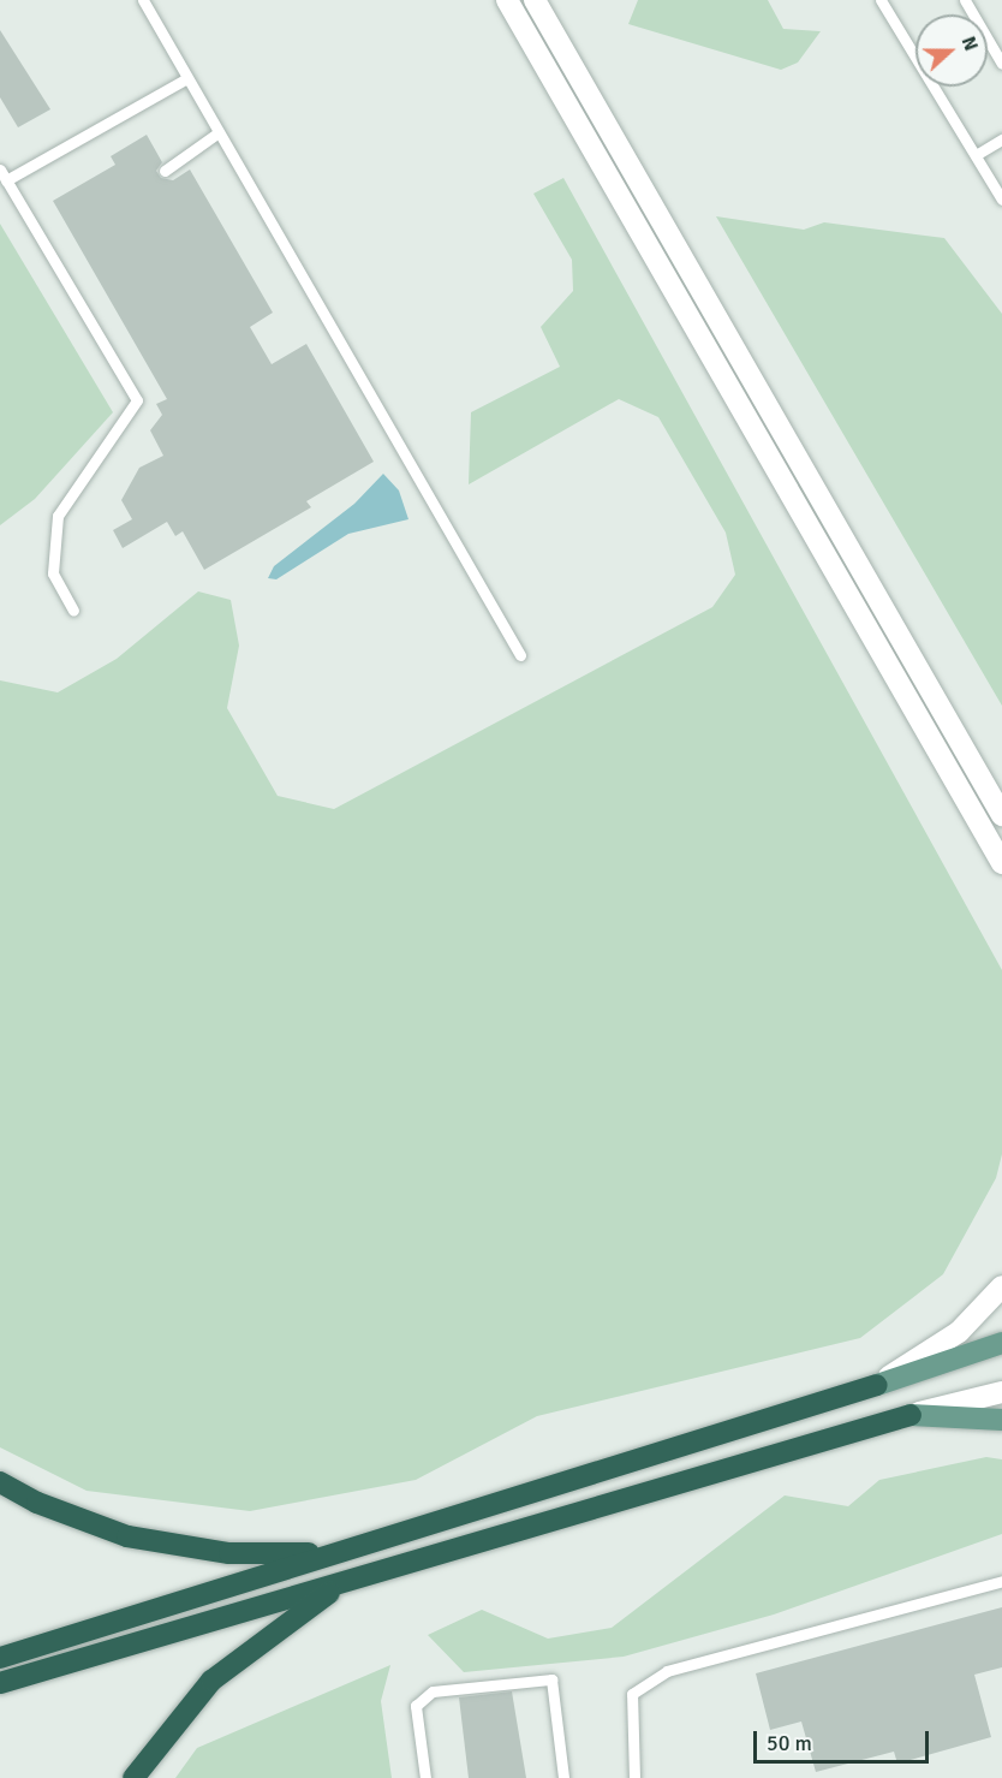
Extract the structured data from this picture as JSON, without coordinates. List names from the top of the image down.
{
  "scale_bar": "50 m",
  "north": "right"
}
